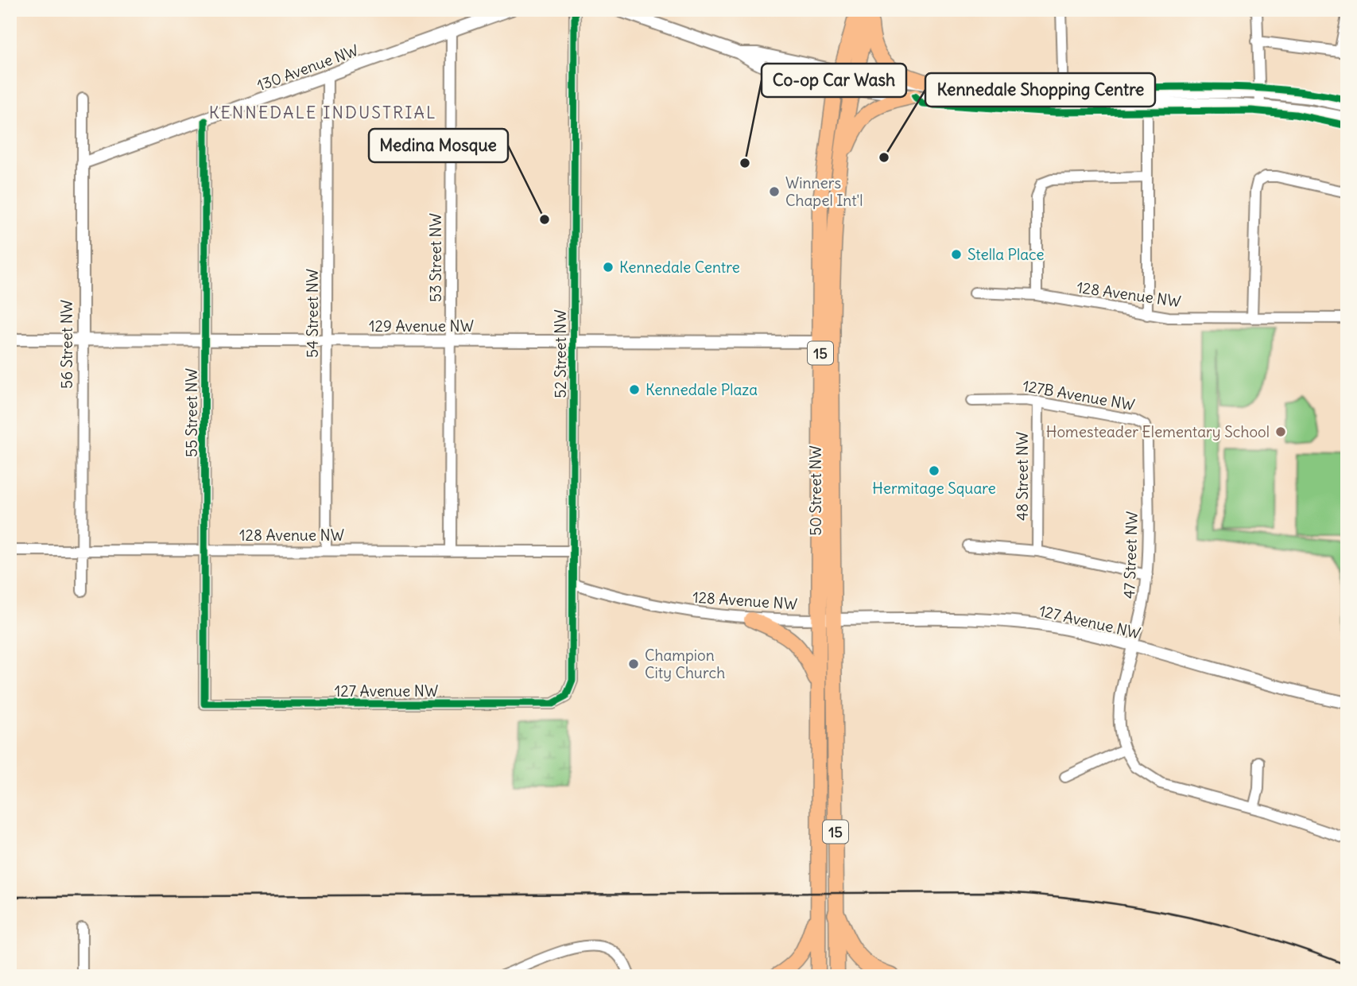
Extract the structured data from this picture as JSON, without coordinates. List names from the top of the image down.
{
  "streets": {
    "main road": ["15", "50 Street NW"],
    "street": [
      "130 Avenue NW",
      "53 Street NW",
      "128 Avenue NW",
      "54 Street NW",
      "129 Avenue NW",
      "56 Street NW",
      "52 Street NW",
      "127B Avenue NW",
      "55 Street NW",
      "48 Street NW",
      "47 Street NW",
      "127 Avenue NW"
    ]
  },
  "crossings": [
    ["130 Avenue NW", "53 Street NW"],
    ["130 Avenue NW", "54 Street NW"],
    ["130 Avenue NW", "56 Street NW"],
    ["130 Avenue NW", "55 Street NW"],
    ["53 Street NW", "128 Avenue NW"],
    ["53 Street NW", "129 Avenue NW"],
    ["128 Avenue NW", "54 Street NW"],
    ["128 Avenue NW", "56 Street NW"],
    ["128 Avenue NW", "52 Street NW"],
    ["128 Avenue NW", "55 Street NW"],
    ["128 Avenue NW", "50 Street NW"],
    ["128 Avenue NW", "127 Avenue NW"],
    ["54 Street NW", "129 Avenue NW"],
    ["129 Avenue NW", "56 Street NW"],
    ["129 Avenue NW", "52 Street NW"],
    ["129 Avenue NW", "55 Street NW"],
    ["129 Avenue NW", "50 Street NW"],
    ["52 Street NW", "127 Avenue NW"],
    ["127B Avenue NW", "48 Street NW"],
    ["127B Avenue NW", "47 Street NW"],
    ["55 Street NW", "127 Avenue NW"],
    ["50 Street NW", "127 Avenue NW"],
    ["47 Street NW", "127 Avenue NW"]
  ],
  "districts": ["KENNEDALE INDUSTRIAL"],
  "places": [
    "Kennedale Shopping Centre",
    "Co-op Car Wash",
    "Winners Chapel Int'l",
    "Medina Mosque",
    "Stella Place",
    "Kennedale Centre",
    "Kennedale Plaza",
    "Homesteader Elementary School",
    "Hermitage Square",
    "Champion City Church"
  ]
}
